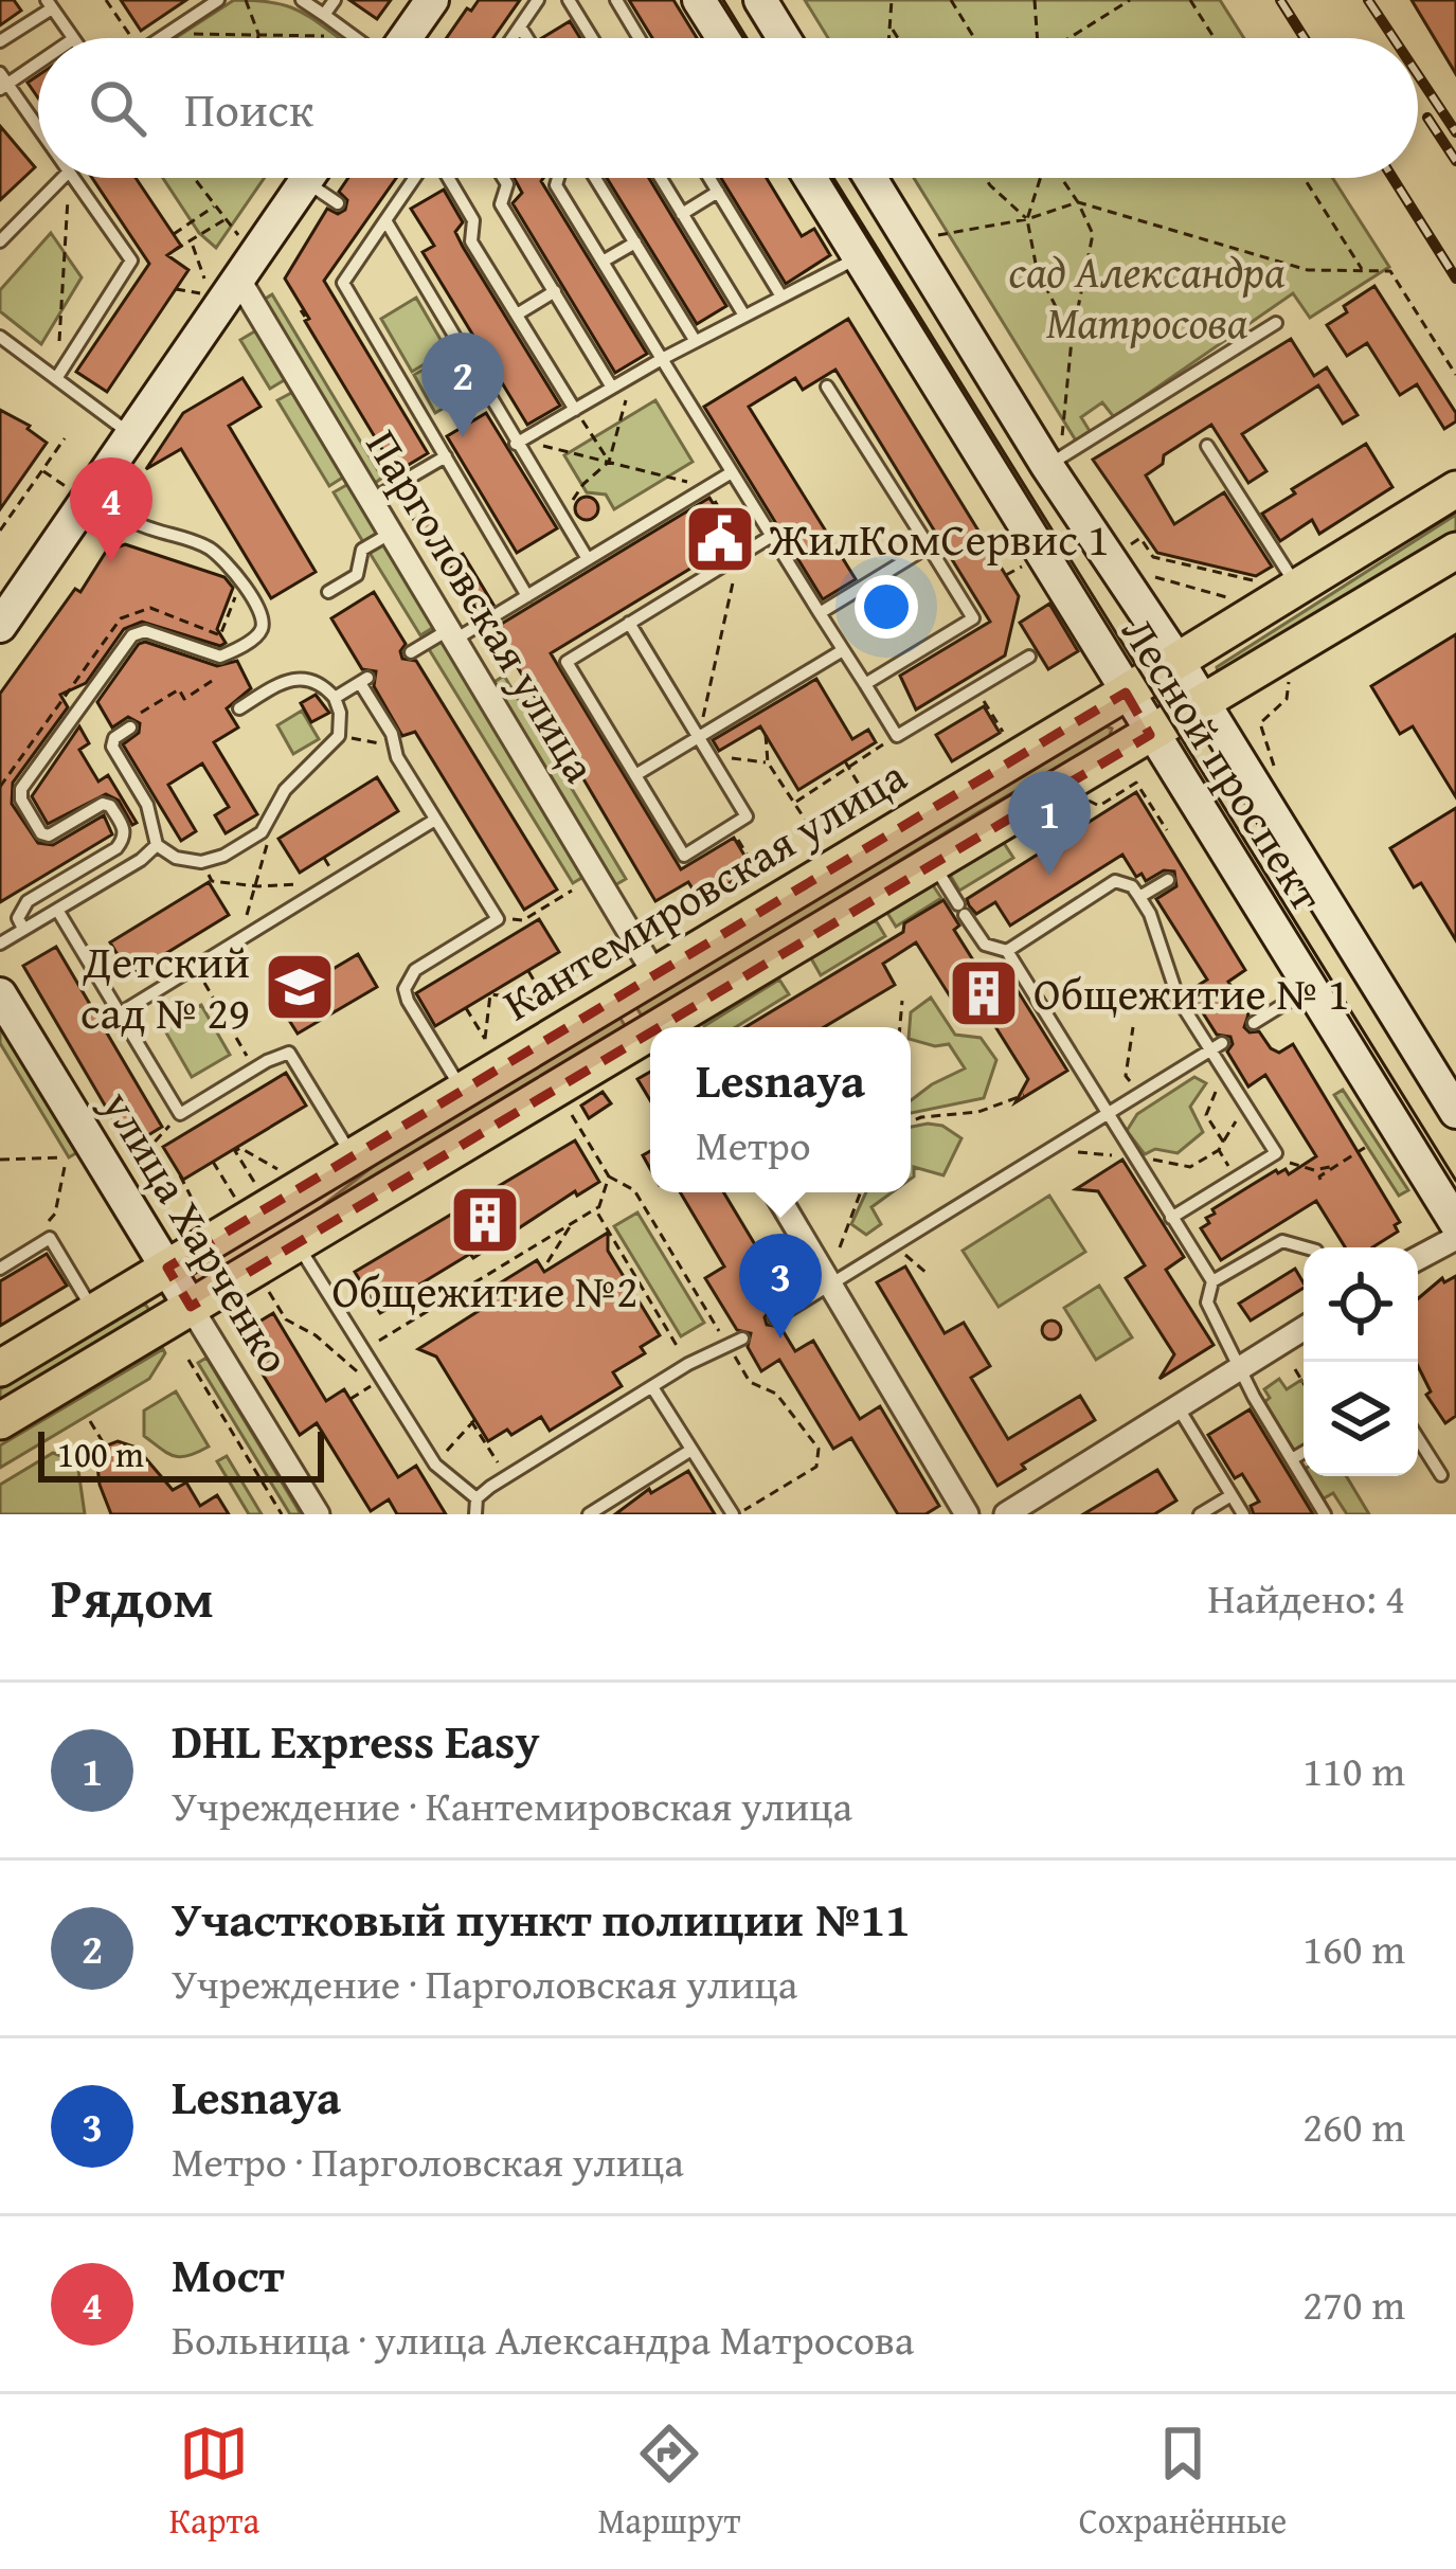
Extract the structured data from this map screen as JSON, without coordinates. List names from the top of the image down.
{
  "streets": {
    "main road": ["Лесной проспект", "Кантемировская улица", "улица Харченко"],
    "street": ["Парголовская улица"]
  },
  "crossings": [
    ["Парголовская улица", "Кантемировская улица"],
    ["Лесной проспект", "Кантемировская улица"],
    ["Кантемировская улица", "улица Харченко"]
  ],
  "parks": ["cад Александра Матросова"],
  "places": {
    "public building": ["ЖилКомСервис 1"],
    "school or university": ["Детский сад № 29"],
    "building": ["Общежитие № 1", "Общежитие №2"]
  },
  "scale_bar": "100 m",
  "page": {
    "search": "Поиск",
    "pins": [
      "2",
      "4",
      "1",
      "3"
    ],
    "popup": ["Lesnaya", "Метро"],
    "scale": "100 m",
    "heading": ["Рядом", "Найдено: 4"],
    "list": [
      {
        "mark": "1",
        "name": "DHL Express Easy",
        "note": "Учреждение · Кантемировская улица",
        "value": "110 m"
      },
      {
        "mark": "2",
        "name": "Участковый пункт полиции №11",
        "note": "Учреждение · Парголовская улица",
        "value": "160 m"
      },
      {
        "mark": "3",
        "name": "Lesnaya",
        "note": "Метро · Парголовская улица",
        "value": "260 m"
      },
      {
        "mark": "4",
        "name": "Мост",
        "note": "Больница · улица Александра Матросова",
        "value": "270 m"
      }
    ],
    "nav": ["Карта", "Маршрут", "Сохранённые"]
  }
}
